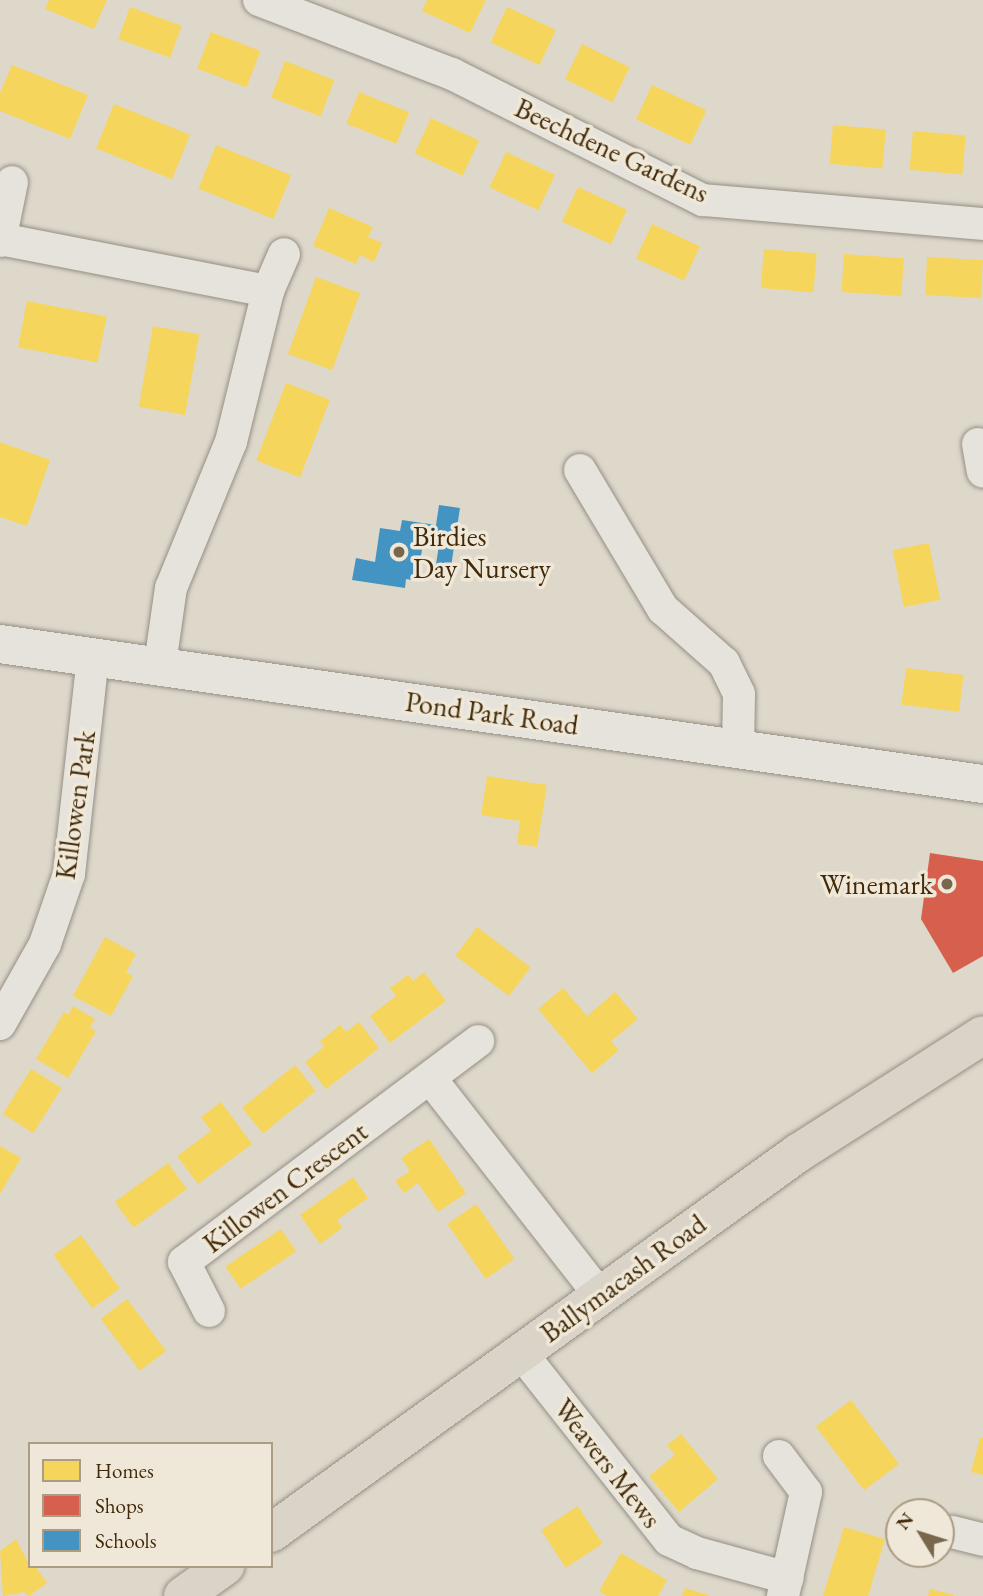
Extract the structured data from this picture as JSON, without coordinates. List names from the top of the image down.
{
  "streets": {
    "main road": ["Pond Park Road", "Ballymacash Road"],
    "street": [
      "Beechdene Gardens",
      "Killowen Park",
      "Killowen Crescent",
      "Weavers Mews"
    ]
  },
  "crossings": [
    ["Pond Park Road", "Killowen Park"],
    ["Ballymacash Road", "Weavers Mews"]
  ],
  "places": ["Birdies Day Nursery", "Winemark"],
  "legend": ["Homes", "Shops", "Schools"],
  "north": "top left"
}
